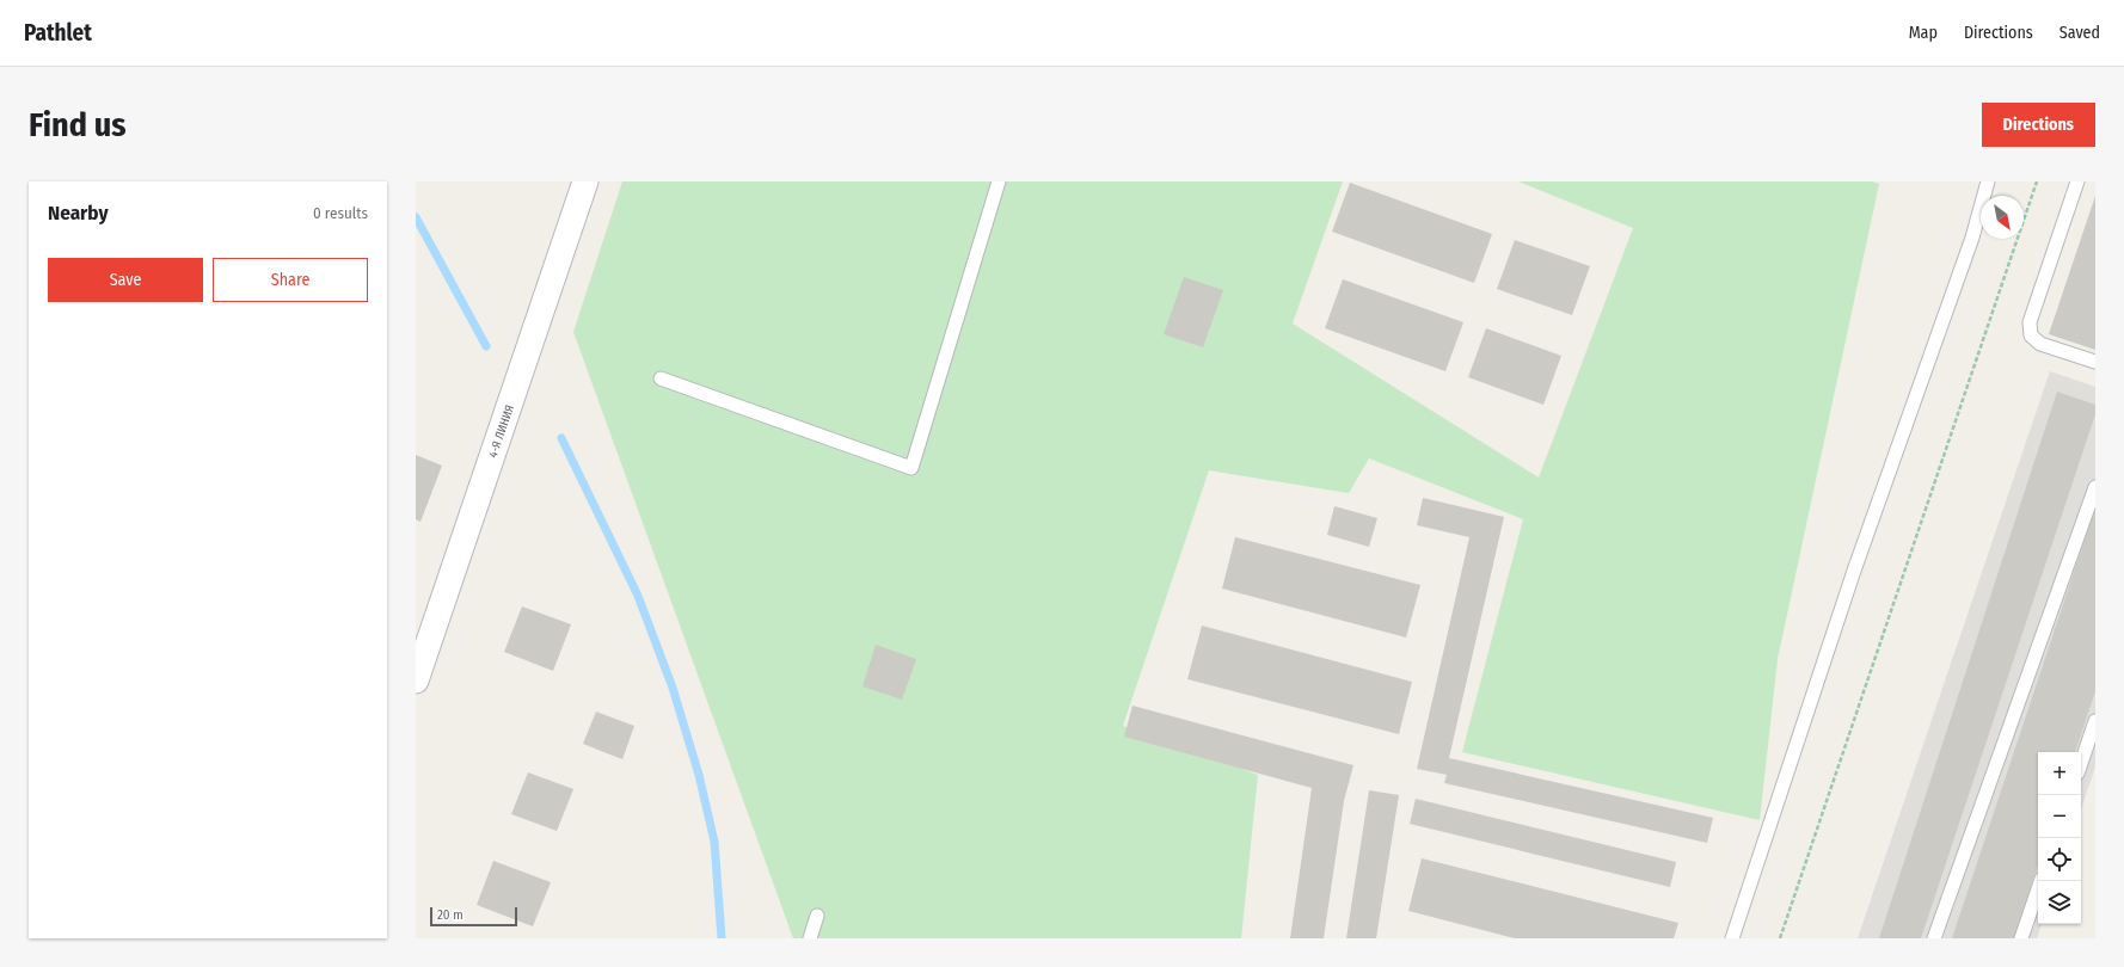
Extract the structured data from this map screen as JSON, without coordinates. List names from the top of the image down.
{
  "streets": {
    "street": ["4-Я ЛИНИЯ"]
  },
  "scale_bar": "20 m",
  "north": "bottom right",
  "page": {
    "header": "Pathlet",
    "nav": ["Map", "Directions", "Saved"],
    "buttons": [
      "Directions",
      ["Save", "Share"]
    ],
    "title": "Find us",
    "heading": ["Nearby", "0 results"],
    "map_buttons": ["+", "−"],
    "scale": "20 m"
  }
}
